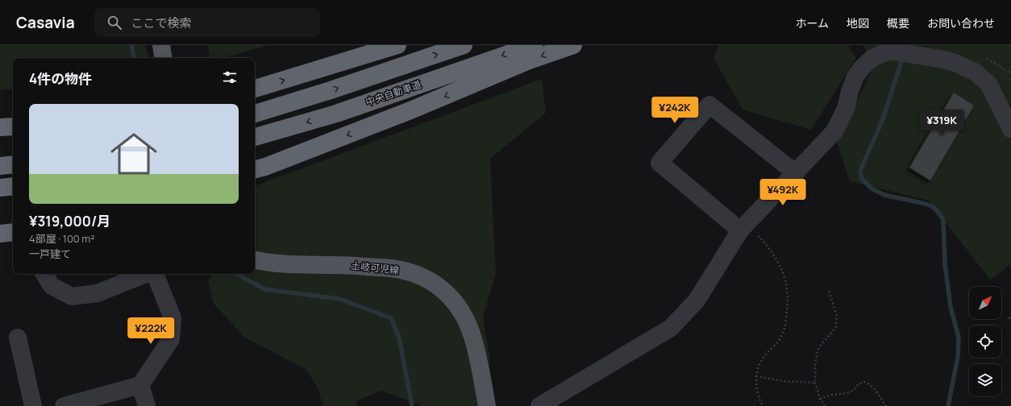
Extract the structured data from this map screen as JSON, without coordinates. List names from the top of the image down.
{
  "streets": {
    "highway": ["中央自動車道"],
    "main road": ["土岐可児線"]
  },
  "north": "top right",
  "page": {
    "header": "Casavia",
    "search": "ここで検索",
    "nav": [
      "ホーム",
      "地図",
      "概要",
      "お問い合わせ"
    ],
    "heading": "4件の物件",
    "price": [
      "¥242K",
      "¥319K",
      "¥492K",
      "¥222K"
    ],
    "list": [
      {
        "name": "¥319,000/月",
        "note": "4部屋 · 100 m² · 一戸建て"
      }
    ]
  }
}
